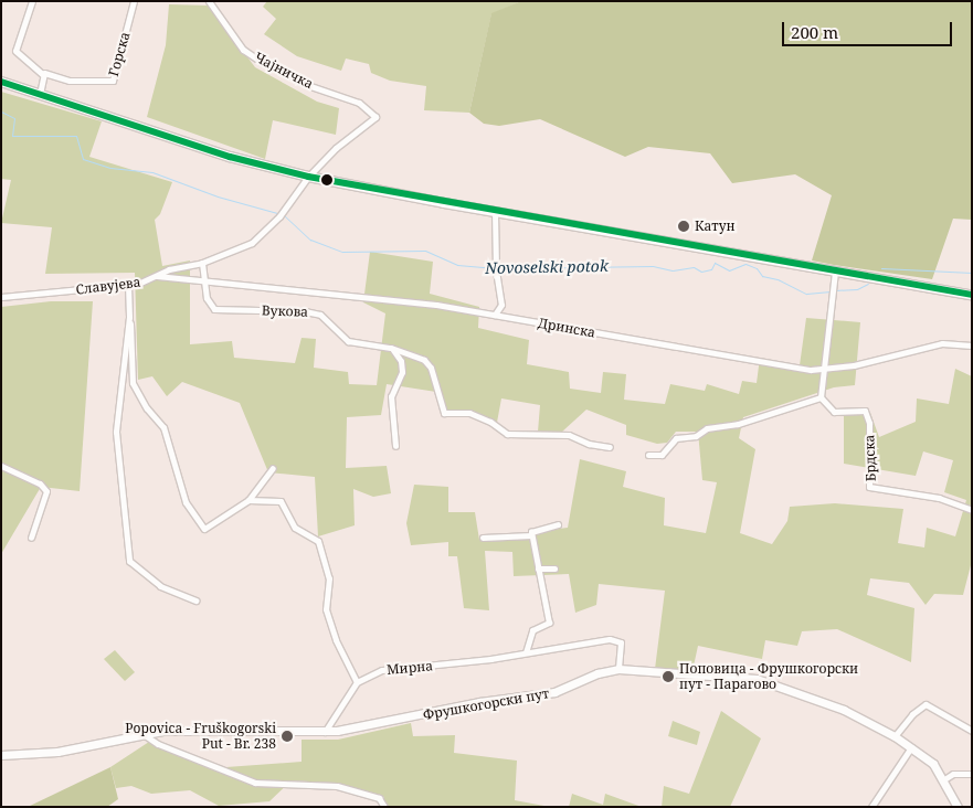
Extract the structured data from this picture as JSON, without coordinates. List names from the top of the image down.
{
  "streets": {
    "street": [
      "Горска",
      "Чајничка",
      "Славујева",
      "Вукова",
      "Дринска",
      "Брдска",
      "Мирна",
      "Фрушкогорски пут"
    ]
  },
  "crossings": [
    ["Чајничка", "Славујева"],
    ["Славујева", "Вукова"],
    ["Славујева", "Дринска"],
    ["Вукова", "Дринска"],
    ["Мирна", "Фрушкогорски пут"]
  ],
  "water": ["Novoselski potok"],
  "places": ["Катун", "Поповица - Фрушкогорски пут - Парагово", "Popovica - Fruškogorski Put - Br. 238"],
  "scale_bar": "200 m"
}
